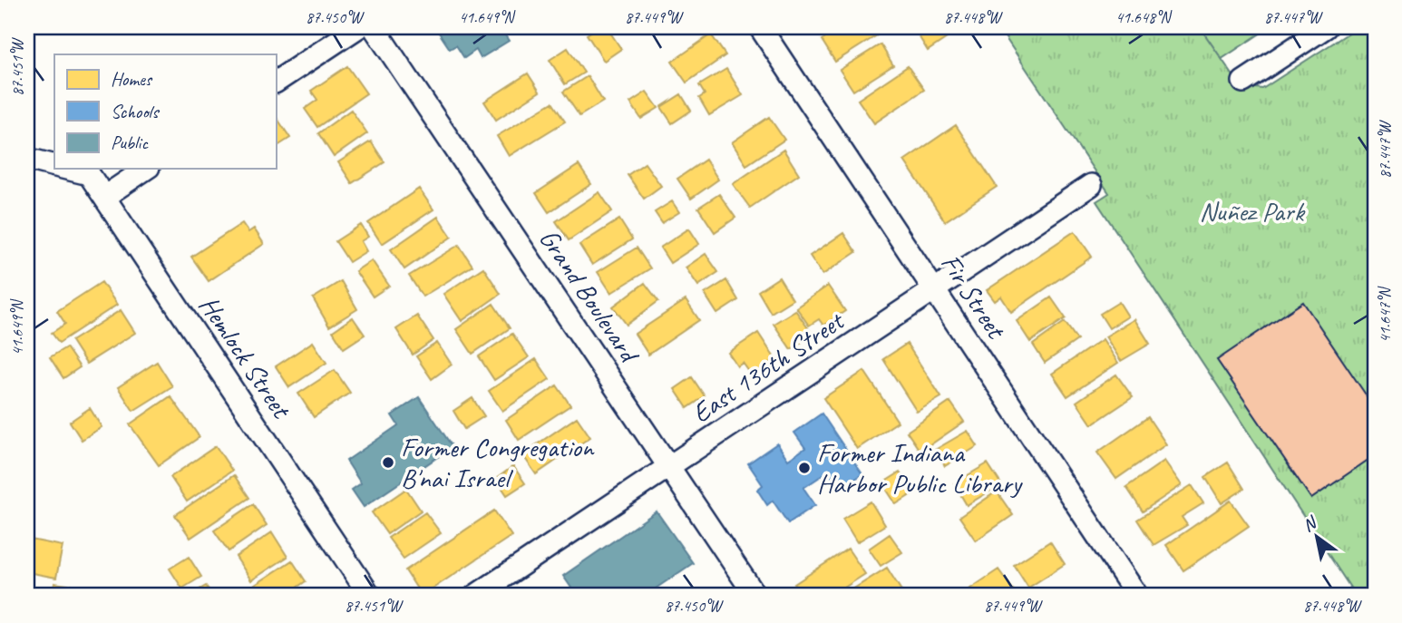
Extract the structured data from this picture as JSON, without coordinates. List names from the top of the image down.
{
  "streets": {
    "street": [
      "Grand Boulevard",
      "Fir Street",
      "Hemlock Street",
      "East 136th Street"
    ]
  },
  "crossings": [
    ["Grand Boulevard", "East 136th Street"],
    ["Fir Street", "East 136th Street"]
  ],
  "parks": ["Nuñez Park"],
  "places": ["Former Congregation B'nai Israel", "Former Indiana Harbor Public Library"],
  "legend": ["Homes", "Schools", "Public"],
  "north": "top left",
  "coordinates": [
    "87.450°W",
    "41.649°N",
    "87.449°W",
    "87.448°W",
    "41.648°N",
    "87.447°W",
    "87.451°W",
    "41.647°N"
  ]
}
